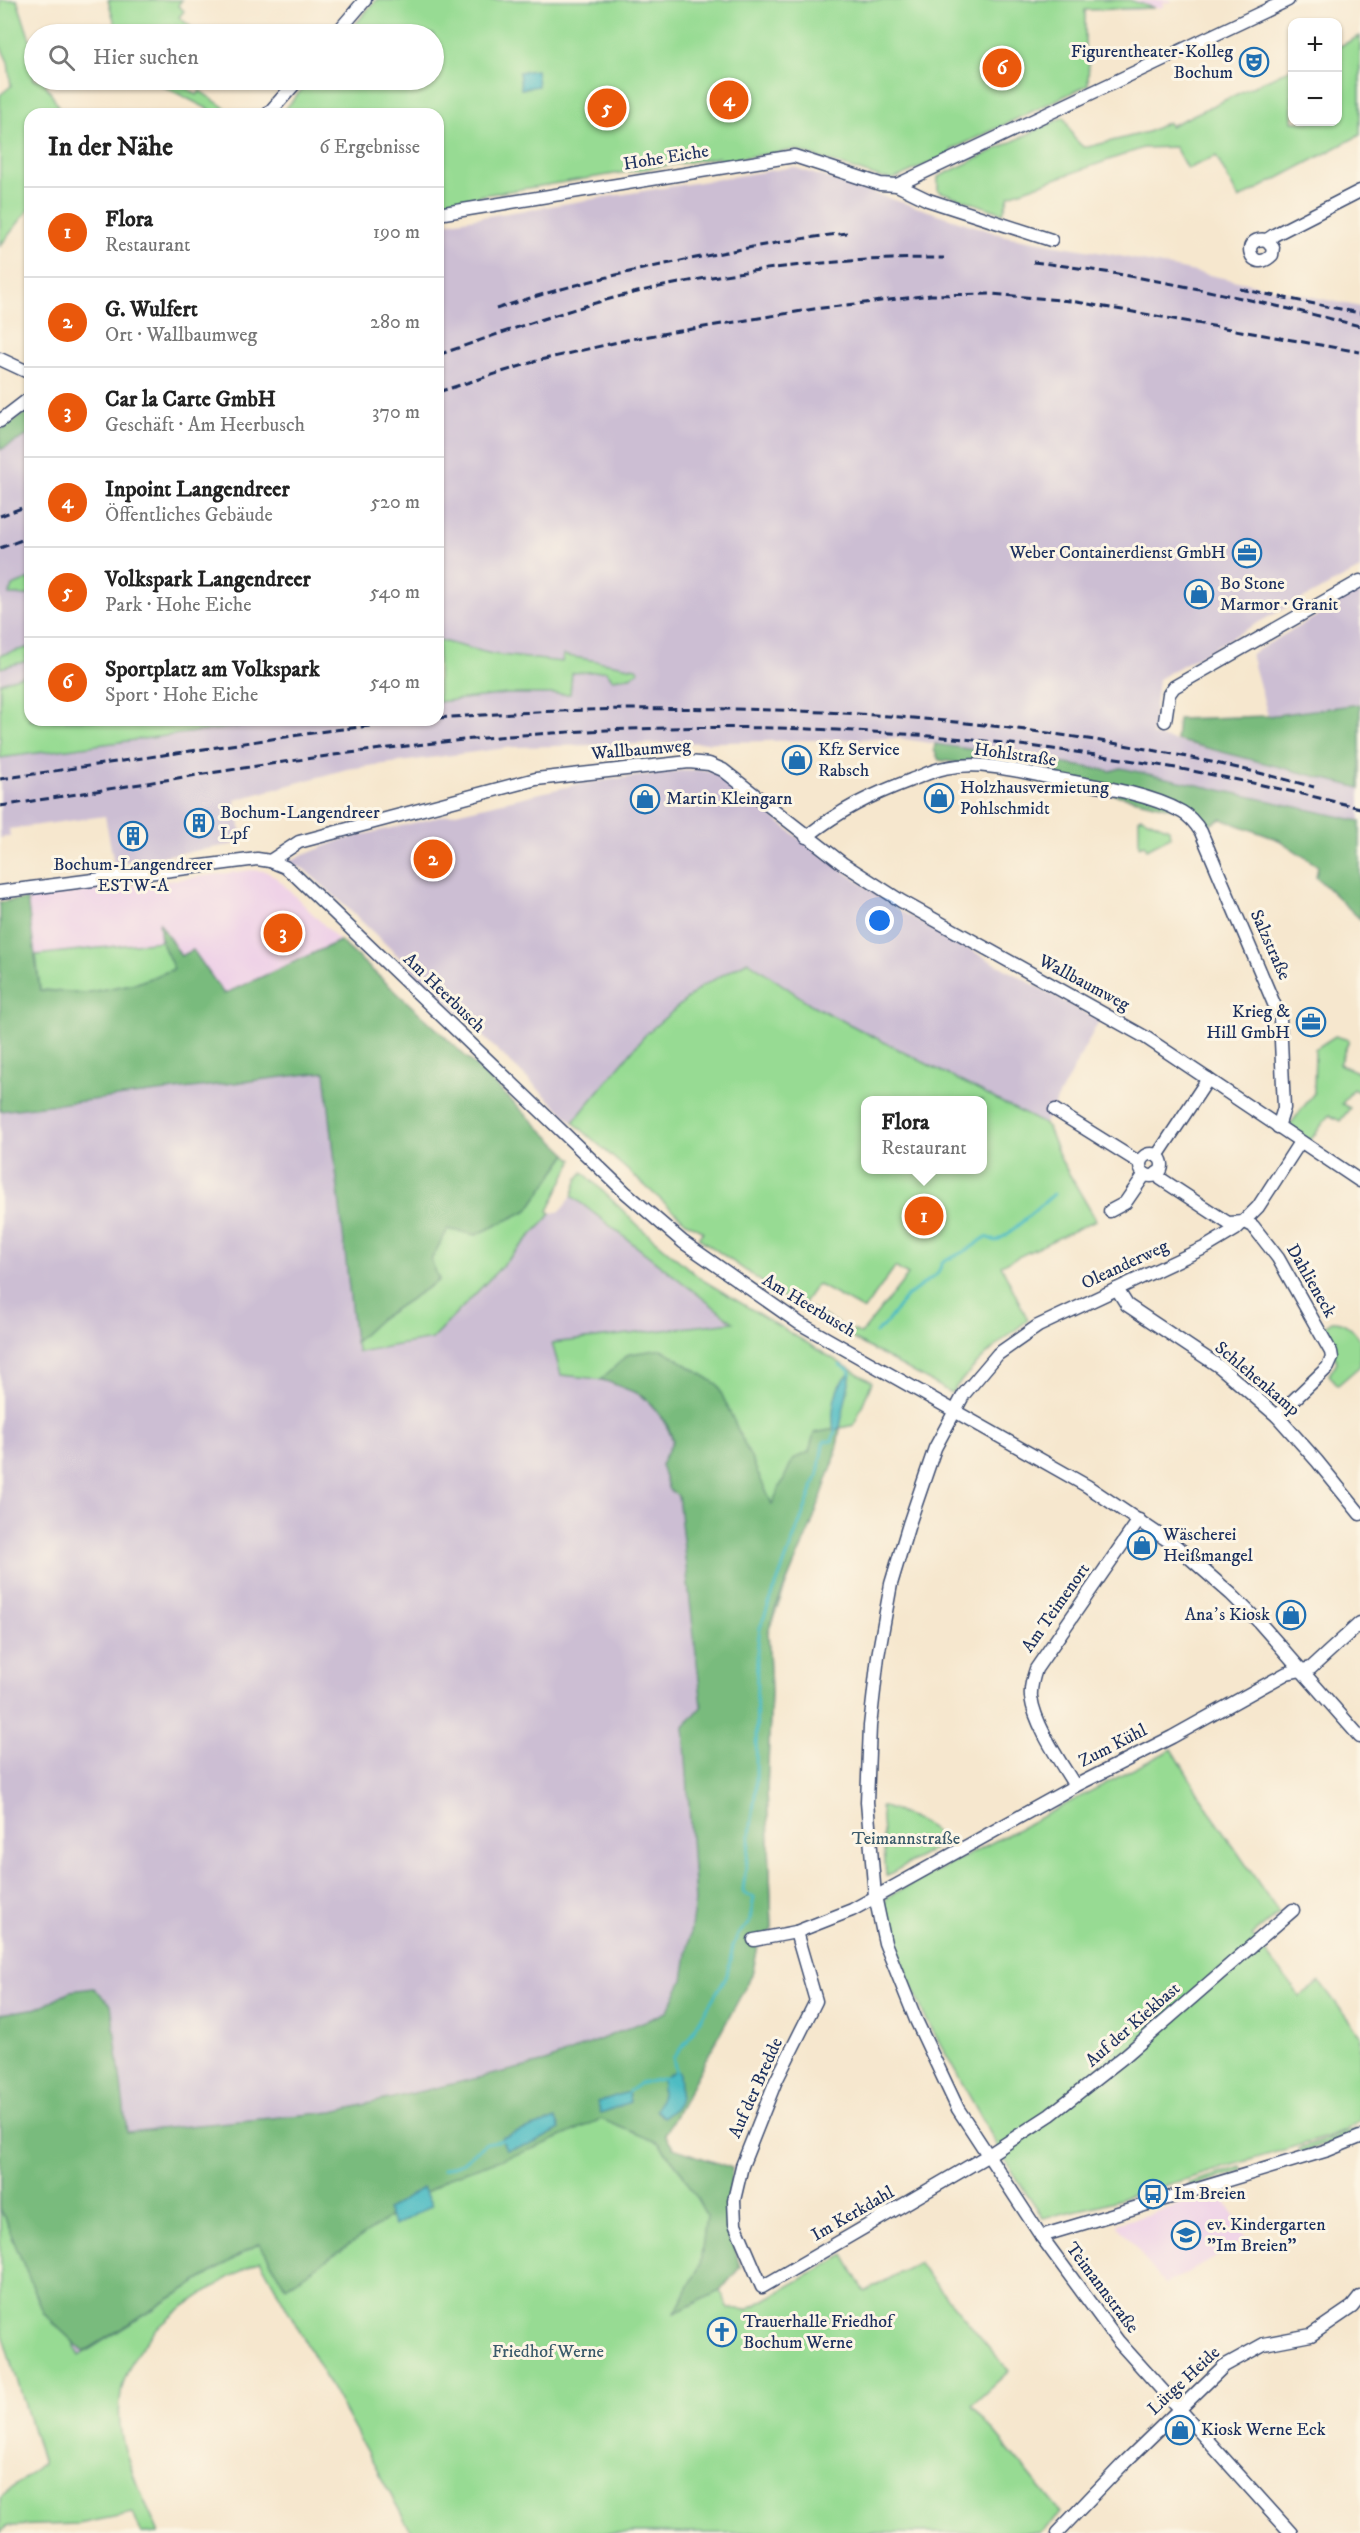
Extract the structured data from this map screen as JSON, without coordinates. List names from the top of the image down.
{
  "streets": {
    "street": [
      "Hohe Eiche",
      "Wallbaumweg",
      "Hohlstraße",
      "Salzstraße",
      "Am Heerbusch",
      "Oleanderweg",
      "Dahlieneck",
      "Schlehenkamp",
      "Am Teimenort",
      "Zum Kühl",
      "Auf der Kiekbast",
      "Auf der Bredde",
      "Im Kerkdahl",
      "Teimannstraße",
      "Lütge Heide"
    ]
  },
  "crossings": [
    ["Wallbaumweg", "Hohlstraße"],
    ["Wallbaumweg", "Salzstraße"],
    ["Wallbaumweg", "Am Heerbusch"],
    ["Wallbaumweg", "Oleanderweg"],
    ["Hohlstraße", "Salzstraße"],
    ["Am Heerbusch", "Oleanderweg"],
    ["Am Heerbusch", "Am Teimenort"],
    ["Am Heerbusch", "Zum Kühl"],
    ["Am Heerbusch", "Teimannstraße"],
    ["Oleanderweg", "Dahlieneck"],
    ["Oleanderweg", "Schlehenkamp"],
    ["Oleanderweg", "Teimannstraße"],
    ["Dahlieneck", "Schlehenkamp"],
    ["Am Teimenort", "Zum Kühl"],
    ["Zum Kühl", "Auf der Bredde"],
    ["Zum Kühl", "Teimannstraße"],
    ["Auf der Kiekbast", "Im Kerkdahl"],
    ["Auf der Kiekbast", "Teimannstraße"],
    ["Auf der Bredde", "Im Kerkdahl"],
    ["Im Kerkdahl", "Teimannstraße"],
    ["Teimannstraße", "Lütge Heide"]
  ],
  "parks": ["Teimannstraße", "Friedhof Werne"],
  "places": {
    "theatre": ["Figurentheater-Kolleg Bochum"],
    "office": ["Weber Containerdienst GmbH", "Krieg & Hill GmbH"],
    "shop": [
      "Bo Stone Marmor · Granit",
      "Kfz Service Rabsch",
      "Holzhausvermietung Pohlschmidt",
      "Martin Kleingarn",
      "Wäscherei Heißmangel",
      "Anaʼs Kiosk",
      "Kiosk Werne Eck"
    ],
    "building": ["Bochum-Langendreer Lpf", "Bochum-Langendreer ESTW-A"],
    "bus stop": ["Im Breien"],
    "school or university": ["ev. Kindergarten \"Im Breien\""],
    "church": ["Trauerhalle Friedhof Bochum Werne"]
  },
  "page": {
    "map_buttons": ["+", "−"],
    "search": "Hier suchen",
    "pins": [
      "6",
      "4",
      "5",
      "2",
      "3",
      "1"
    ],
    "heading": ["In der Nähe", "6 Ergebnisse"],
    "list": [
      {
        "mark": "1",
        "name": "Flora",
        "note": "Restaurant",
        "value": "190 m"
      },
      {
        "mark": "2",
        "name": "G. Wulfert",
        "note": "Ort · Wallbaumweg",
        "value": "280 m"
      },
      {
        "mark": "3",
        "name": "Car la Carte GmbH",
        "note": "Geschäft · Am Heerbusch",
        "value": "370 m"
      },
      {
        "mark": "4",
        "name": "Inpoint Langendreer",
        "note": "Öffentliches Gebäude",
        "value": "520 m"
      },
      {
        "mark": "5",
        "name": "Volkspark Langendreer",
        "note": "Park · Hohe Eiche",
        "value": "540 m"
      },
      {
        "mark": "6",
        "name": "Sportplatz am Volkspark",
        "note": "Sport · Hohe Eiche",
        "value": "540 m"
      }
    ],
    "popup": ["Flora", "Restaurant"]
  }
}
